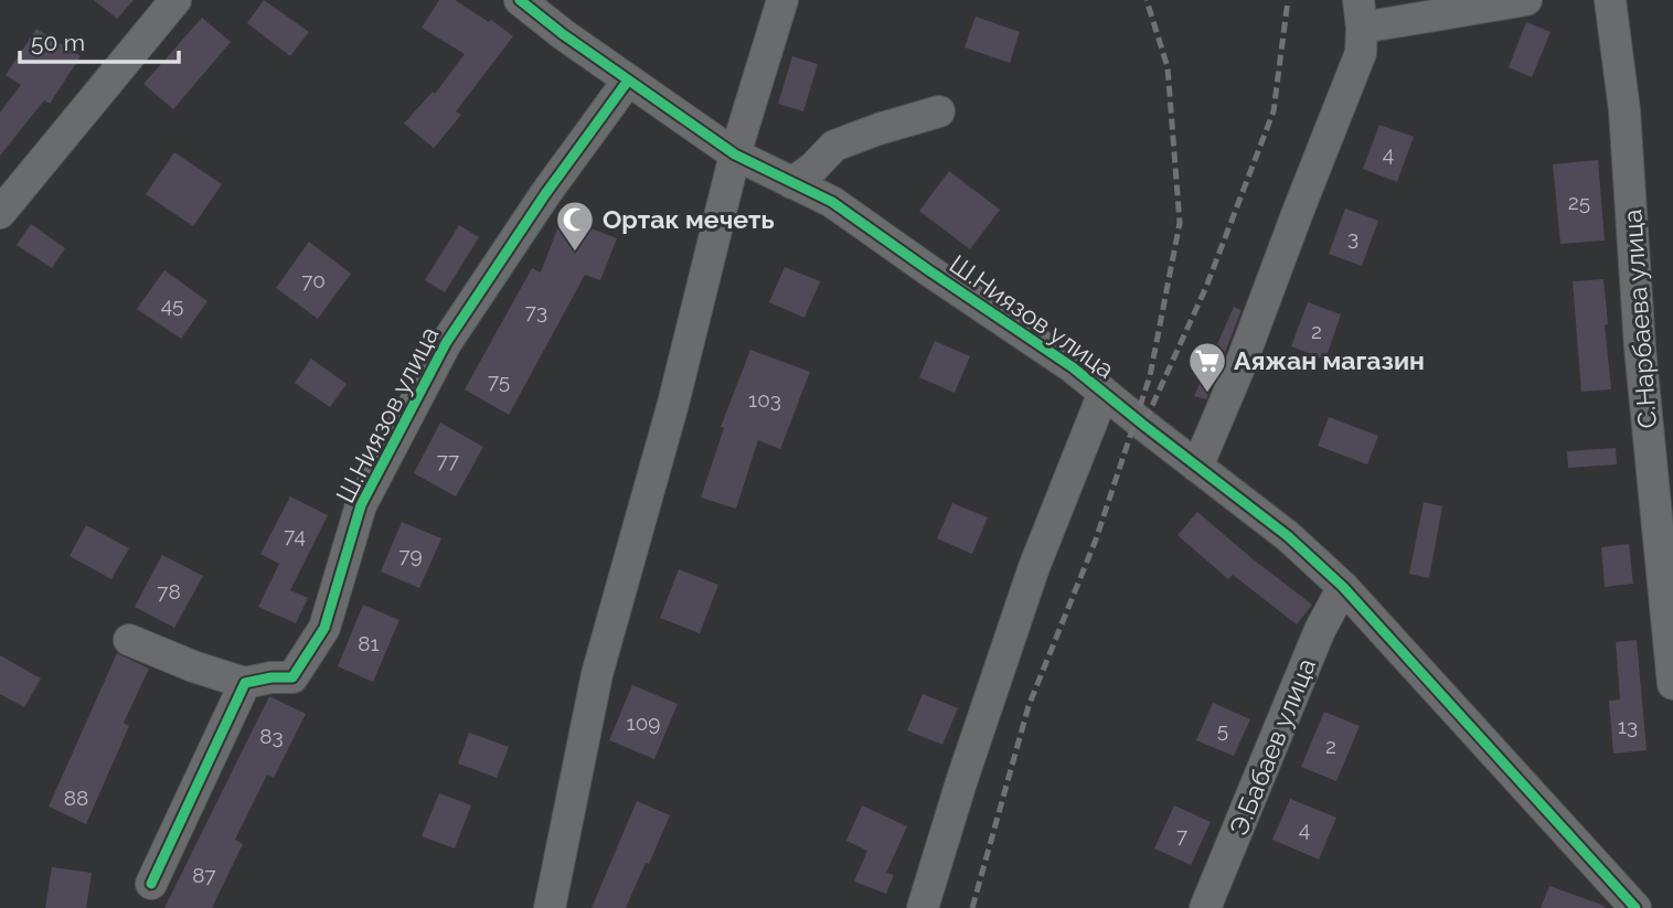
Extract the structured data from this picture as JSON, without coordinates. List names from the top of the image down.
{
  "streets": {
    "street": ["Ш.Ниязов улица", "С.Нарбаева улица", "Э.Бабаев улица"]
  },
  "crossings": [
    ["Ш.Ниязов улица", "Э.Бабаев улица"]
  ],
  "places": {
    "mosque": ["Ортак мечеть"],
    "supermarket": ["Аяжан магазин"]
  },
  "house_numbers": [
    "4",
    "25",
    "3",
    "70",
    "45",
    "73",
    "2",
    "75",
    "103",
    "77",
    "74",
    "79",
    "78",
    "81",
    "109",
    "13",
    "5",
    "83",
    "2",
    "88",
    "4",
    "7",
    "87"
  ],
  "scale_bar": "50 m"
}
